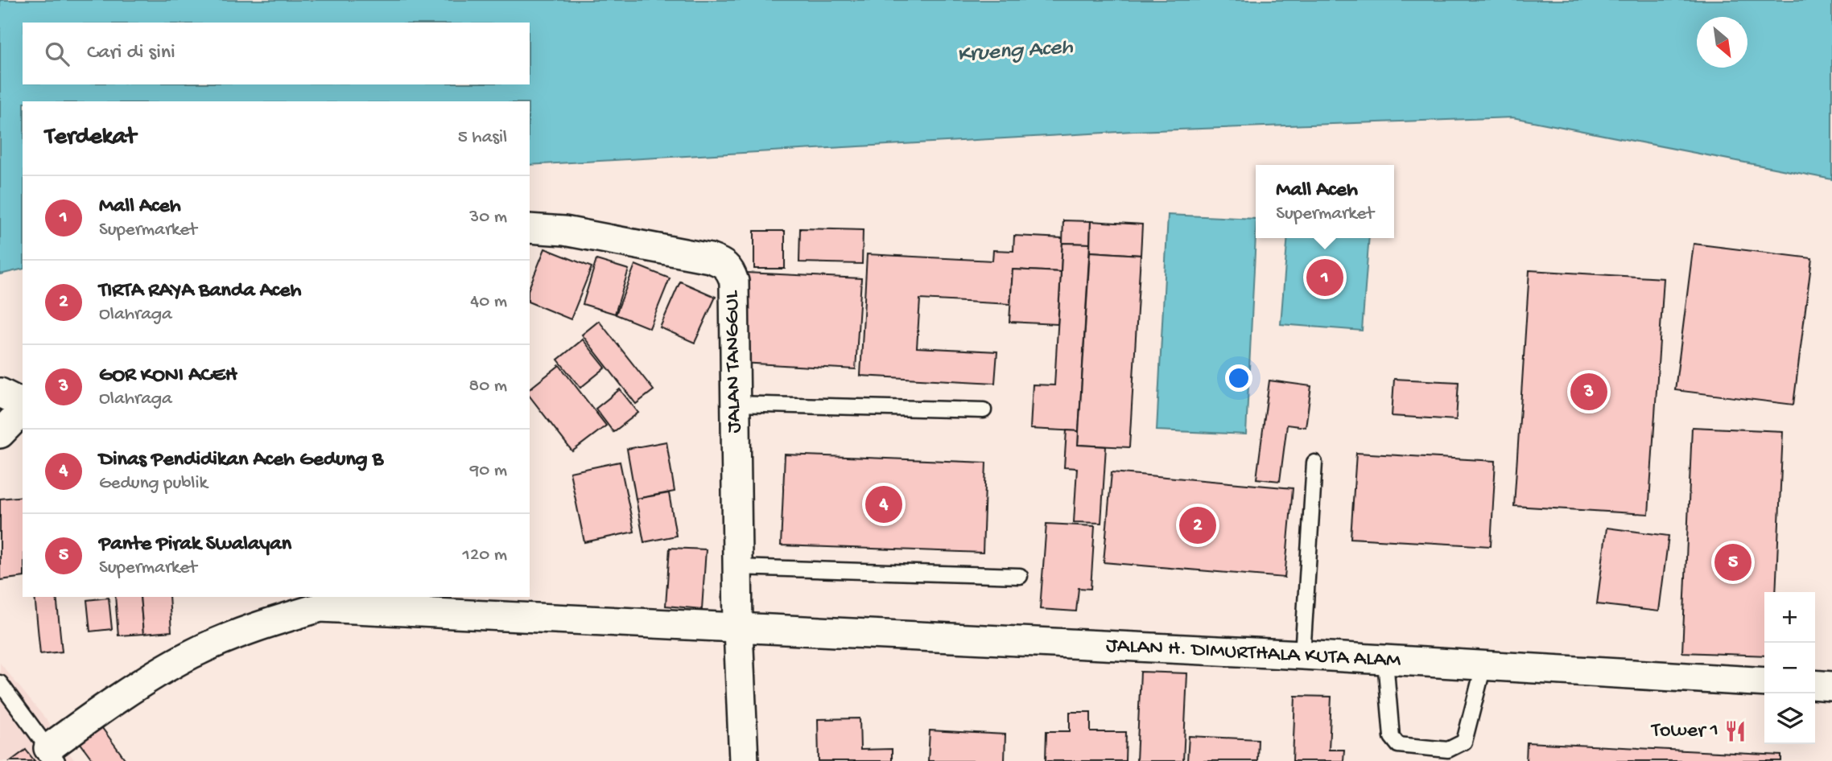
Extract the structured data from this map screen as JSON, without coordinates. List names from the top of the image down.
{
  "streets": {
    "street": ["JALAN TANGGUL", "JALAN H. DIMURTHALA KUTA ALAM"]
  },
  "crossings": [
    ["JALAN TANGGUL", "JALAN H. DIMURTHALA KUTA ALAM"]
  ],
  "water": ["Krueng Aceh"],
  "places": {
    "restaurant": ["Tower 1"]
  },
  "north": "bottom right",
  "page": {
    "search": "Cari di sini",
    "heading": ["Terdekat", "5 hasil"],
    "popup": ["Mall Aceh", "Supermarket"],
    "list": [
      {
        "mark": "1",
        "name": "Mall Aceh",
        "note": "Supermarket",
        "value": "30 m"
      },
      {
        "mark": "2",
        "name": "TIRTA RAYA Banda Aceh",
        "note": "Olahraga",
        "value": "40 m"
      },
      {
        "mark": "3",
        "name": "GOR KONI ACEH",
        "note": "Olahraga",
        "value": "80 m"
      },
      {
        "mark": "4",
        "name": "Dinas Pendidikan Aceh Gedung B",
        "note": "Gedung publik",
        "value": "90 m"
      },
      {
        "mark": "5",
        "name": "Pante Pirak Swalayan",
        "note": "Supermarket",
        "value": "120 m"
      }
    ],
    "pins": [
      "1",
      "3",
      "4",
      "2",
      "5"
    ],
    "map_buttons": ["+", "−"]
  }
}
